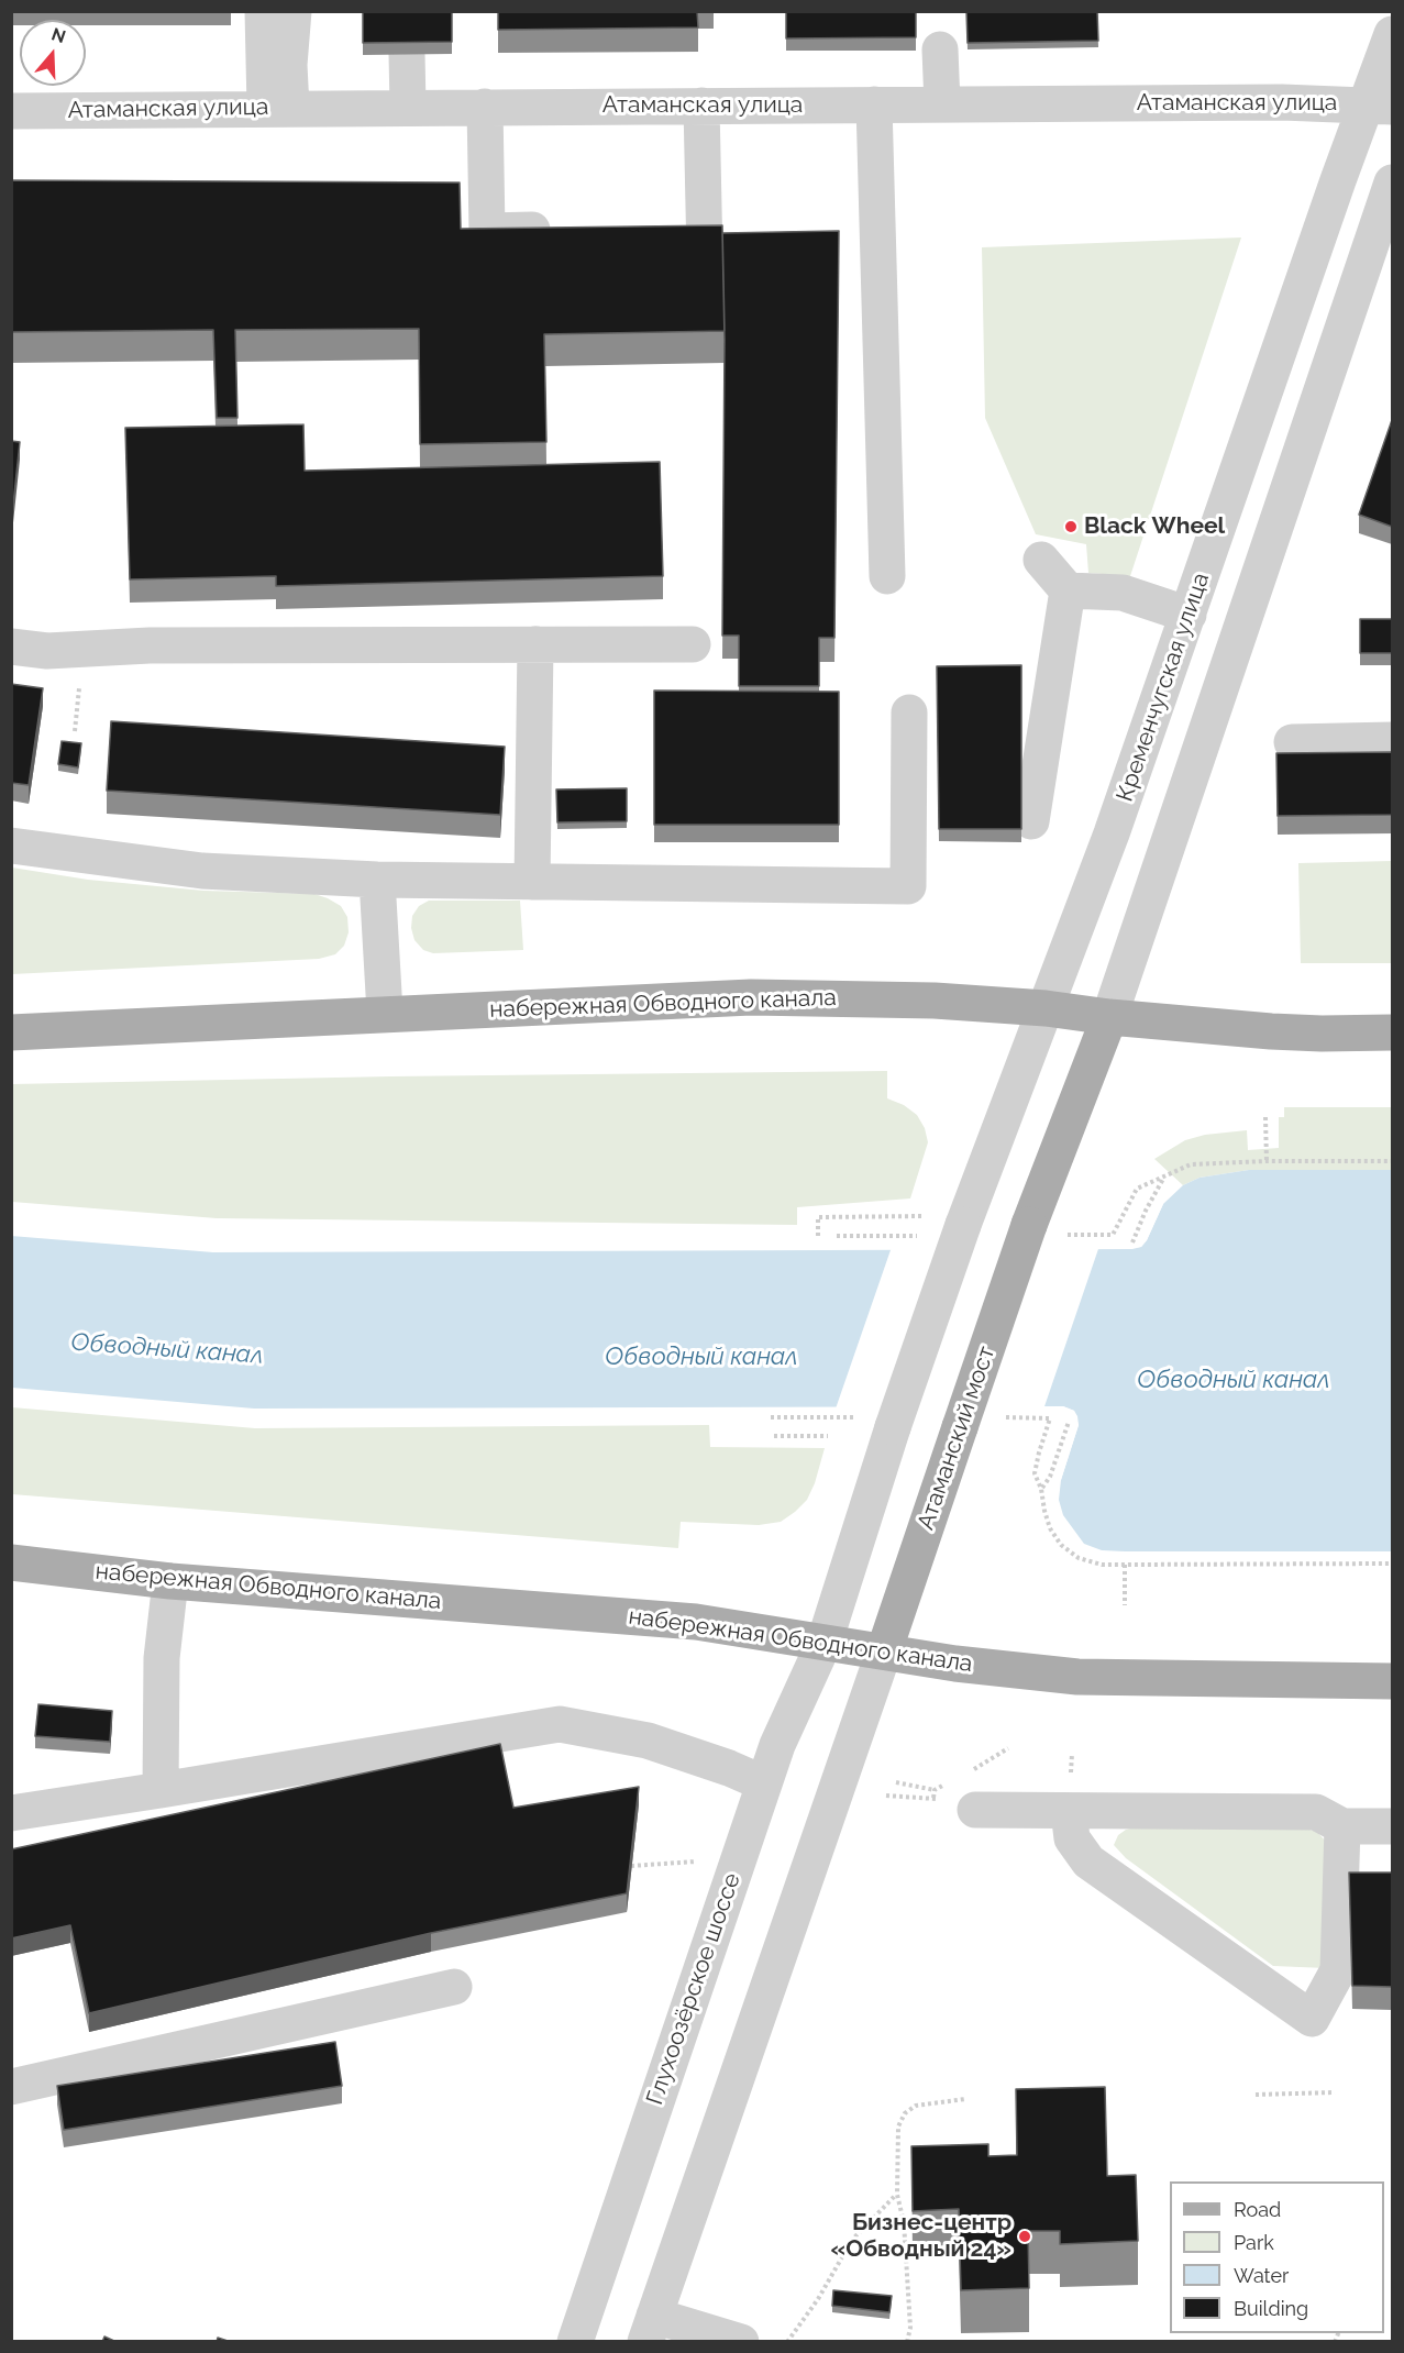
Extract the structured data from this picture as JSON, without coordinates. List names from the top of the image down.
{
  "streets": {
    "main road": ["набережная Обводного канала", "Атаманский мост"],
    "street": ["Атаманская улица", "Кременчугская улица", "Глухоозёрское шоссе"]
  },
  "crossings": [
    ["Атаманская улица", "Кременчугская улица"],
    ["Кременчугская улица", "набережная Обводного канала"],
    ["Кременчугская улица", "Глухоозёрское шоссе"],
    ["набережная Обводного канала", "Атаманский мост"],
    ["набережная Обводного канала", "Глухоозёрское шоссе"]
  ],
  "water": ["Обводный канал"],
  "places": ["Black Wheel", "Бизнес-центр «Обводный 24»"],
  "legend": [
    "Road",
    "Park",
    "Water",
    "Building"
  ],
  "north": "top"
}
